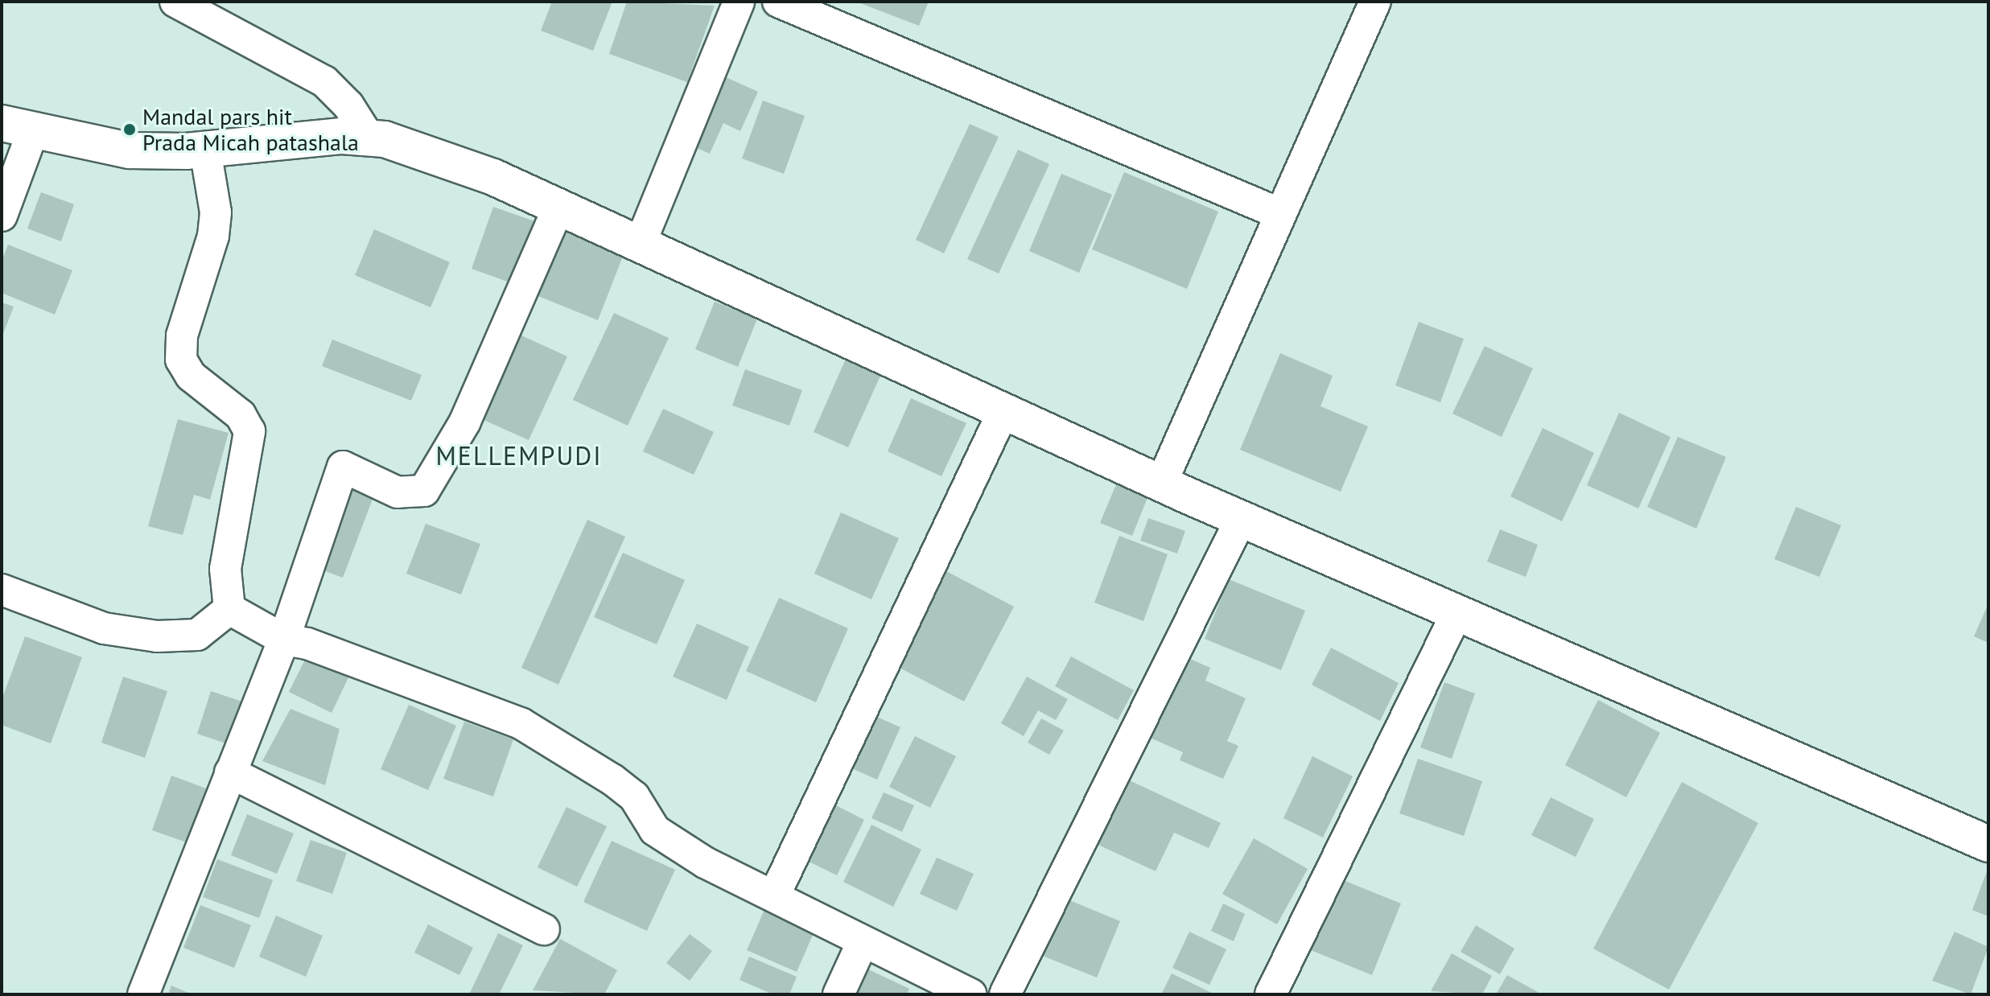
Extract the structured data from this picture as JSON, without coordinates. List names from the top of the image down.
{
  "districts": ["MELLEMPUDI"],
  "places": ["Mandal pars hit Prada Micah patashala"]
}
